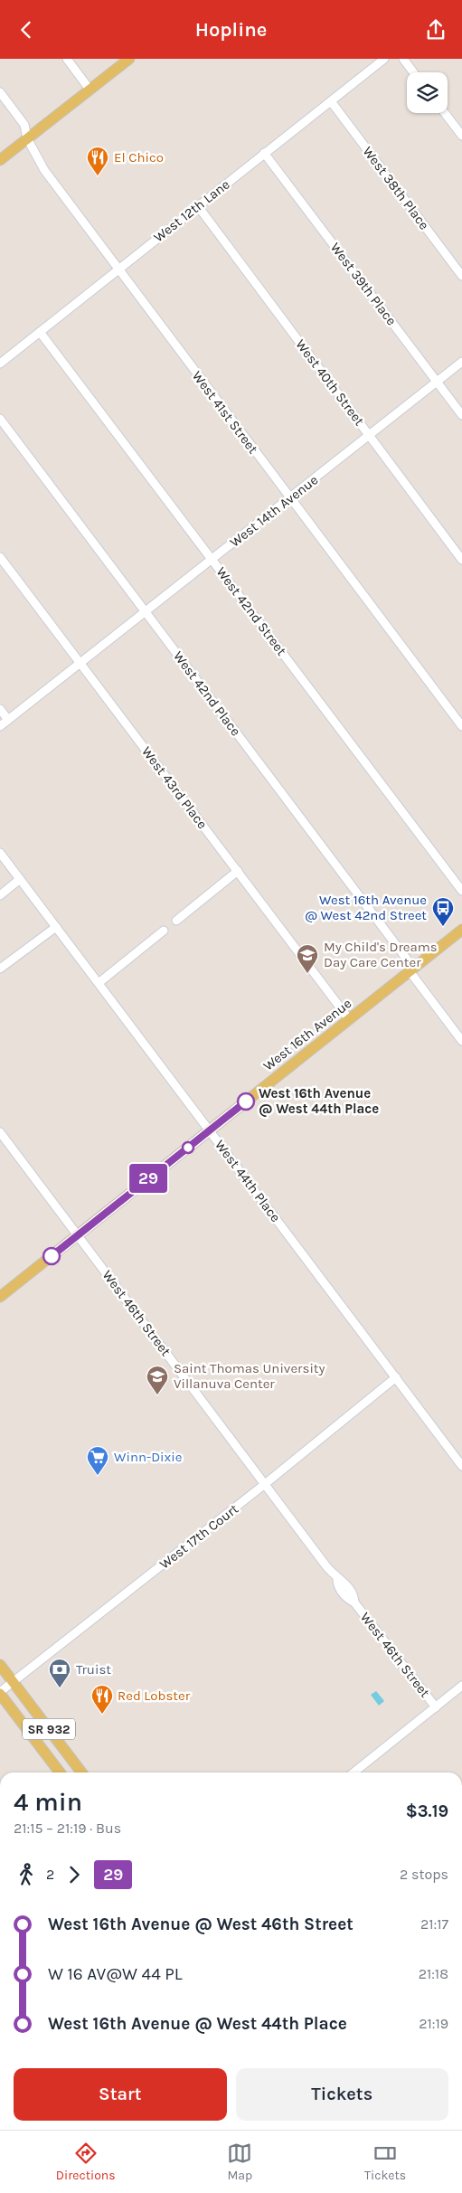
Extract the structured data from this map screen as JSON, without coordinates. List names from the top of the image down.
{
  "streets": {
    "main road": ["West 16th Avenue", "SR 932"],
    "street": [
      "West 38th Place",
      "West 12th Lane",
      "West 39th Place",
      "West 40th Street",
      "West 41st Street",
      "West 14th Avenue",
      "West 42nd Street",
      "West 42nd Place",
      "West 43rd Place",
      "West 44th Place",
      "West 46th Street",
      "West 17th Court"
    ]
  },
  "crossings": [
    ["West 38th Place", "West 12th Lane"],
    ["West 12th Lane", "West 39th Place"],
    ["West 12th Lane", "West 40th Street"],
    ["West 12th Lane", "West 41st Street"],
    ["West 12th Lane", "West 42nd Street"],
    ["West 39th Place", "West 14th Avenue"],
    ["West 40th Street", "West 14th Avenue"],
    ["West 41st Street", "West 14th Avenue"],
    ["West 14th Avenue", "West 42nd Street"],
    ["West 14th Avenue", "West 42nd Place"],
    ["West 14th Avenue", "West 43rd Place"],
    ["West 42nd Place", "West 16th Avenue"],
    ["West 43rd Place", "West 16th Avenue"],
    ["West 16th Avenue", "West 44th Place"],
    ["West 16th Avenue", "West 46th Street"],
    ["West 44th Place", "West 17th Court"],
    ["West 46th Street", "West 17th Court"],
    ["West 17th Court", "SR 932"]
  ],
  "places": {
    "restaurant": ["El Chico", "Red Lobster"],
    "bus stop": ["West 16th Avenue @ West 42nd Street"],
    "school or university": ["My Child's Dreams Day Care Center", "Saint Thomas University Villanuva Center"],
    "other": ["West 16th Avenue @ West 44th Place"],
    "supermarket": ["Winn-Dixie"],
    "bank": ["Truist"]
  },
  "lines": ["bus line 29"],
  "page": {
    "header": "Hopline",
    "on_map": "29",
    "heading": ["4 min", "21:15 – 21:19 · Bus", "$3.19"],
    "legs": ["2", "29", "2 stops"],
    "list": [
      {
        "name": "West 16th Avenue @ West 46th Street",
        "value": "21:17"
      },
      {
        "name": "W 16 AV@W 44 PL",
        "value": "21:18"
      },
      {
        "name": "West 16th Avenue @ West 44th Place",
        "value": "21:19"
      }
    ],
    "buttons": ["Start", "Tickets"],
    "tabs": ["Directions", "Map", "Tickets"]
  }
}
